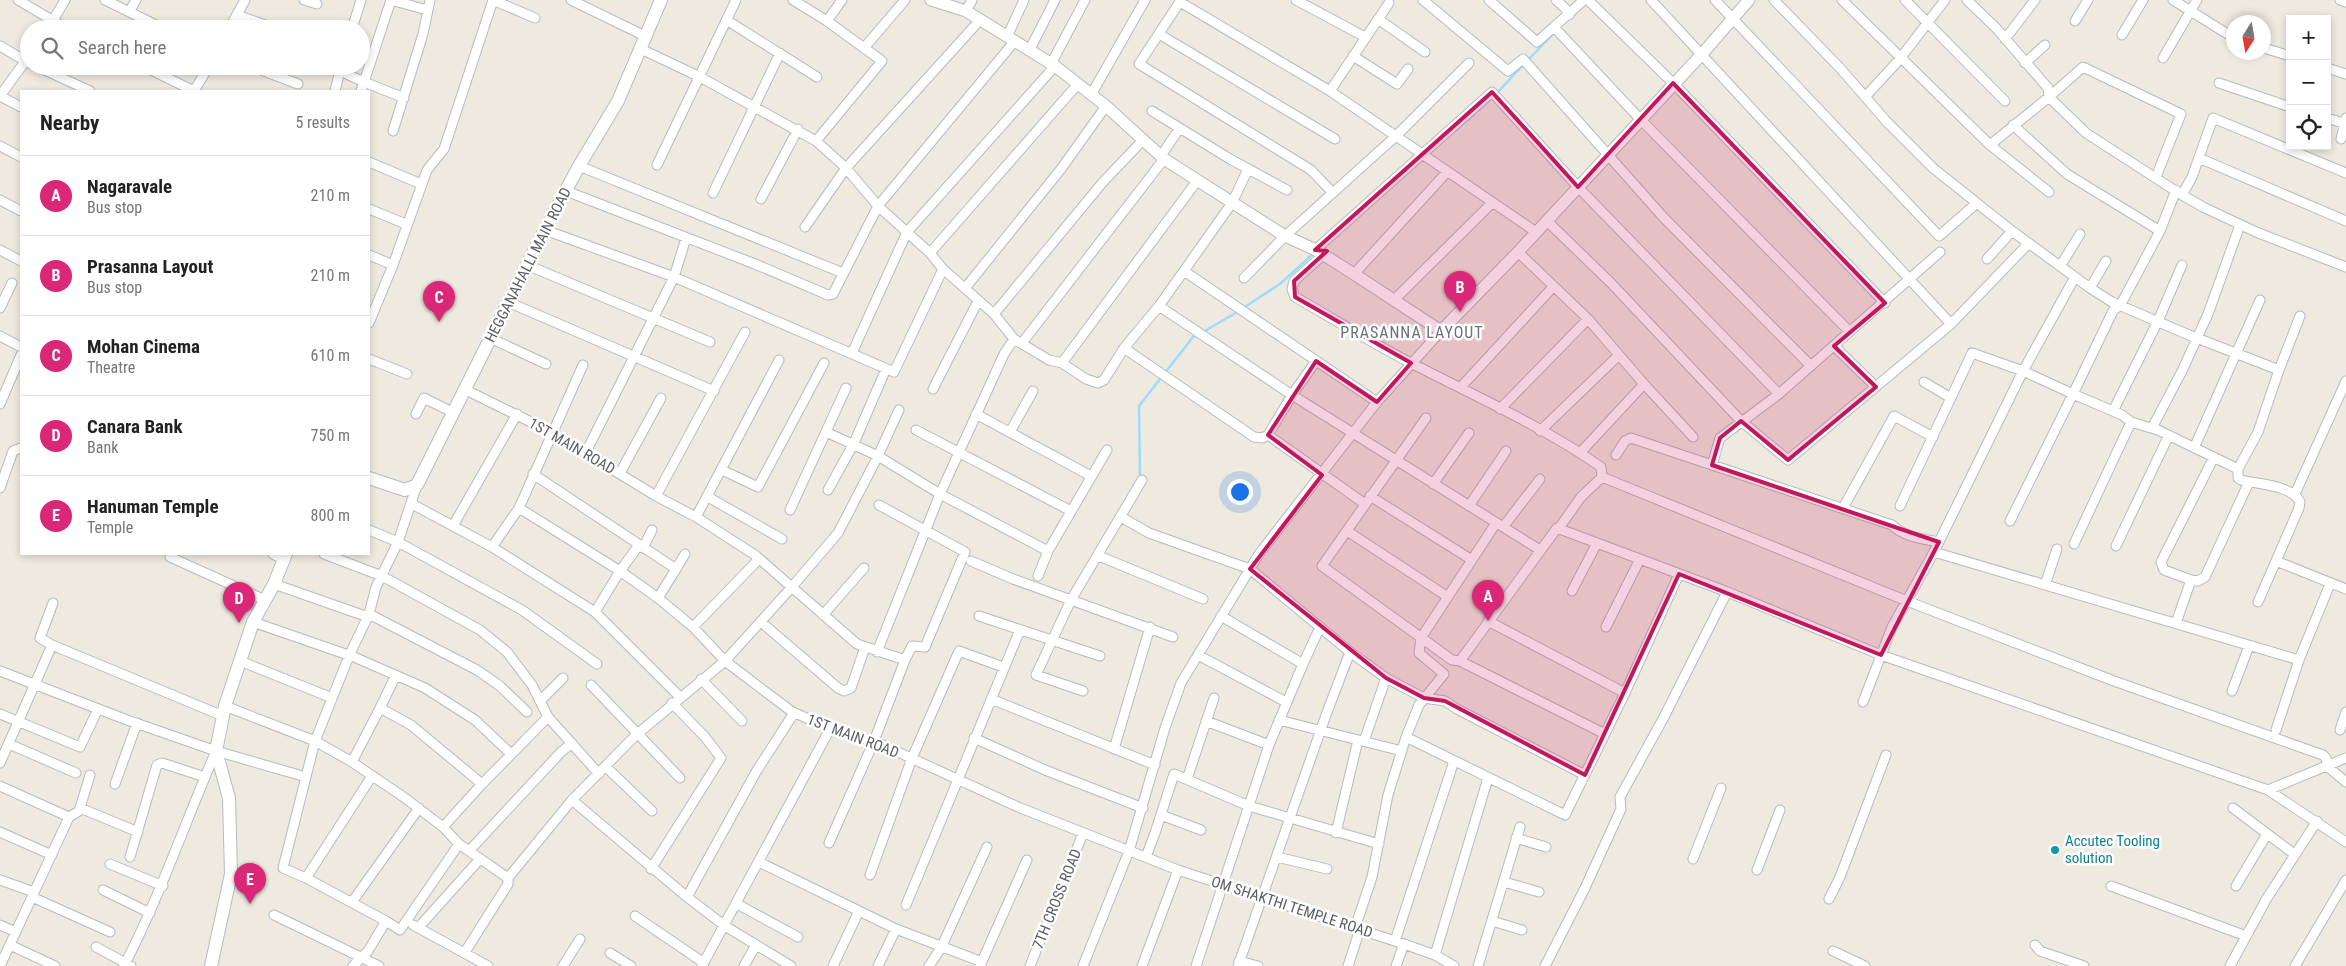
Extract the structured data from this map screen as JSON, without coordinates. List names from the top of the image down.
{
  "streets": {
    "main road": ["HEGGANAHALLI MAIN ROAD"],
    "street": ["1ST MAIN ROAD", "7TH CROSS ROAD", "OM SHAKTHI TEMPLE ROAD"]
  },
  "crossings": [
    ["HEGGANAHALLI MAIN ROAD", "1ST MAIN ROAD"],
    ["1ST MAIN ROAD", "7TH CROSS ROAD"],
    ["1ST MAIN ROAD", "OM SHAKTHI TEMPLE ROAD"]
  ],
  "districts": ["PRASANNA LAYOUT"],
  "places": ["Accutec Tooling solution"],
  "north": "bottom",
  "page": {
    "map_buttons": ["+", "−"],
    "search": "Search here",
    "heading": ["Nearby", "5 results"],
    "list": [
      {
        "mark": "A",
        "name": "Nagaravale",
        "note": "Bus stop",
        "value": "210 m"
      },
      {
        "mark": "B",
        "name": "Prasanna Layout",
        "note": "Bus stop",
        "value": "210 m"
      },
      {
        "mark": "C",
        "name": "Mohan Cinema",
        "note": "Theatre",
        "value": "610 m"
      },
      {
        "mark": "D",
        "name": "Canara Bank",
        "note": "Bank",
        "value": "750 m"
      },
      {
        "mark": "E",
        "name": "Hanuman Temple",
        "note": "Temple",
        "value": "800 m"
      }
    ],
    "pins": [
      "B",
      "C",
      "A",
      "D",
      "E"
    ]
  }
}
